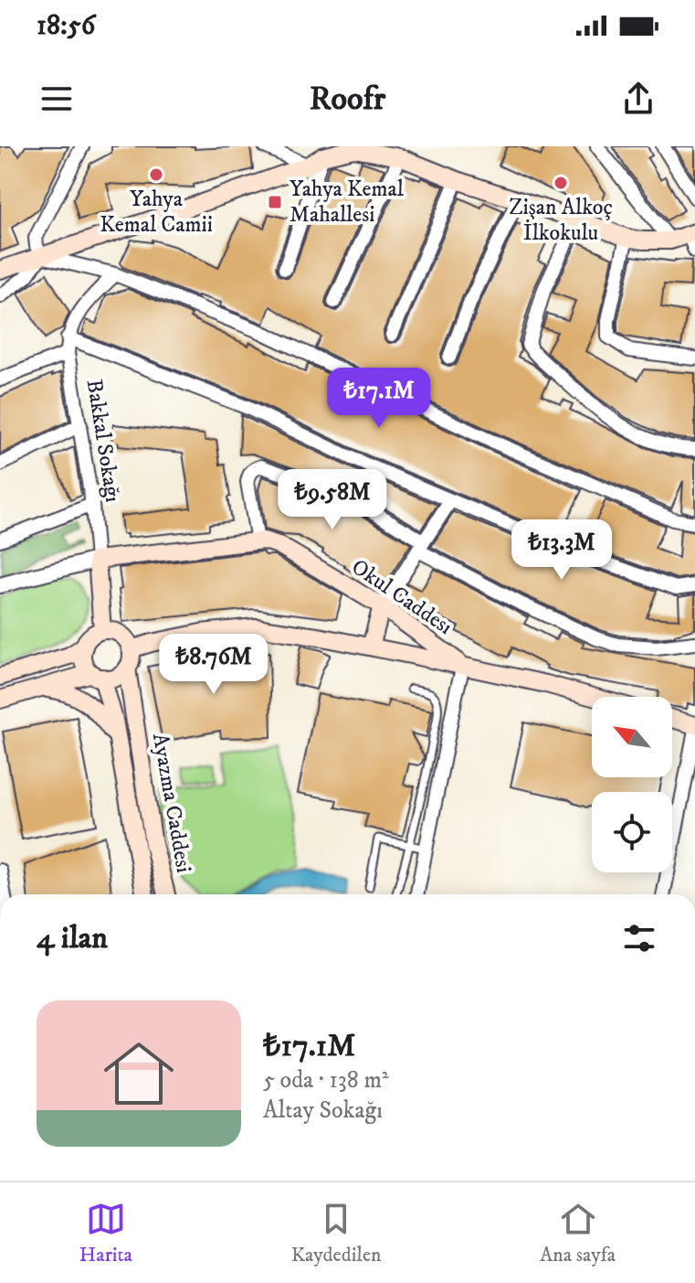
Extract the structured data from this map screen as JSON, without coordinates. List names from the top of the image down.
{
  "streets": {
    "main road": ["Bakkal Sokağı", "Okul Caddesı", "Ayazma Caddesi"]
  },
  "crossings": [
    ["Bakkal Sokağı", "Okul Caddesı"],
    ["Bakkal Sokağı", "Ayazma Caddesi"]
  ],
  "places": {
    "other": ["Yahya Kemal Camii", "Zişan Alkoç İlkokulu"],
    "transit": ["Yahya Kemal Mahallesi"]
  },
  "north": "top left",
  "page": {
    "status": "18:56",
    "header": "Roofr",
    "price": [
      "₺17.1M",
      "₺9.58M",
      "₺13.3M",
      "₺8.76M"
    ],
    "heading": "4 ilan",
    "list": [
      {
        "name": "₺17.1M",
        "note": "5 oda · 138 m² · Altay Sokağı"
      }
    ],
    "tabs": ["Harita", "Kaydedilen", "Ana sayfa"]
  }
}
